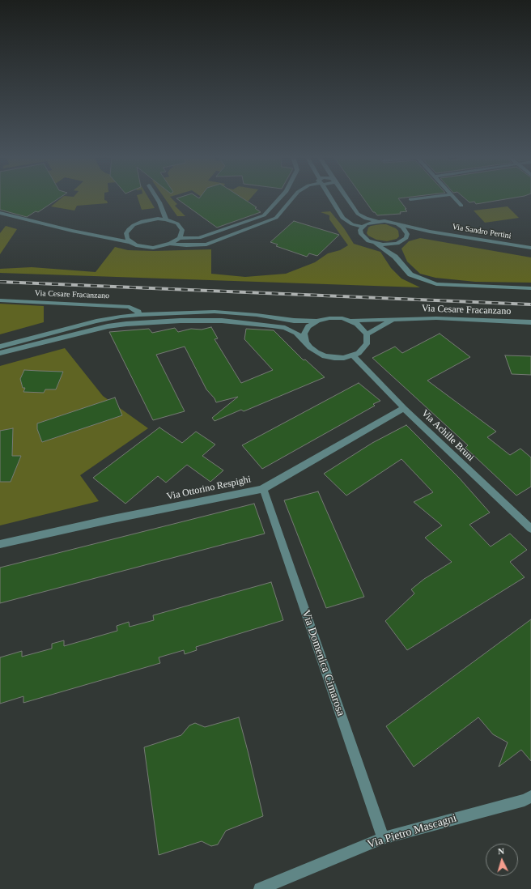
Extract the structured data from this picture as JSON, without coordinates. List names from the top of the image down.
{
  "streets": {
    "street": [
      "Via Sandro Pertini",
      "Via Cesare Fracanzano",
      "Via Achille Bruni",
      "Via Ottorino Respighi",
      "Via Domenica Cimarosa",
      "Via Pietro Mascagni"
    ]
  },
  "crossings": [
    ["Via Cesare Fracanzano", "Via Achille Bruni"],
    ["Via Achille Bruni", "Via Ottorino Respighi"],
    ["Via Ottorino Respighi", "Via Domenica Cimarosa"],
    ["Via Domenica Cimarosa", "Via Pietro Mascagni"]
  ],
  "north": "top"
}
